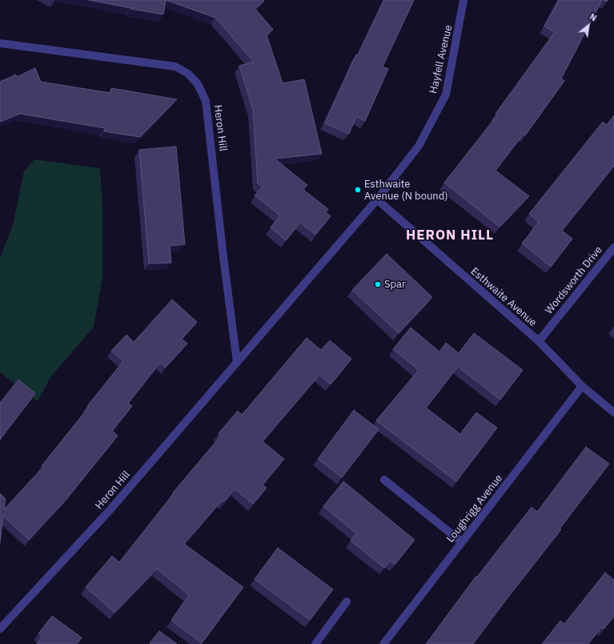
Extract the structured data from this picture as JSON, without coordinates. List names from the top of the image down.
{
  "streets": {
    "street": [
      "Hayfell Avenue",
      "Heron Hill",
      "Wordsworth Drive",
      "Esthwaite Avenue",
      "Loughrigg Avenue"
    ]
  },
  "crossings": [
    ["Hayfell Avenue", "Heron Hill"],
    ["Hayfell Avenue", "Esthwaite Avenue"],
    ["Heron Hill", "Esthwaite Avenue"],
    ["Wordsworth Drive", "Esthwaite Avenue"],
    ["Esthwaite Avenue", "Loughrigg Avenue"]
  ],
  "districts": ["HERON HILL"],
  "places": ["Esthwaite Avenue (N bound)", "Spar"],
  "north": "top right"
}
